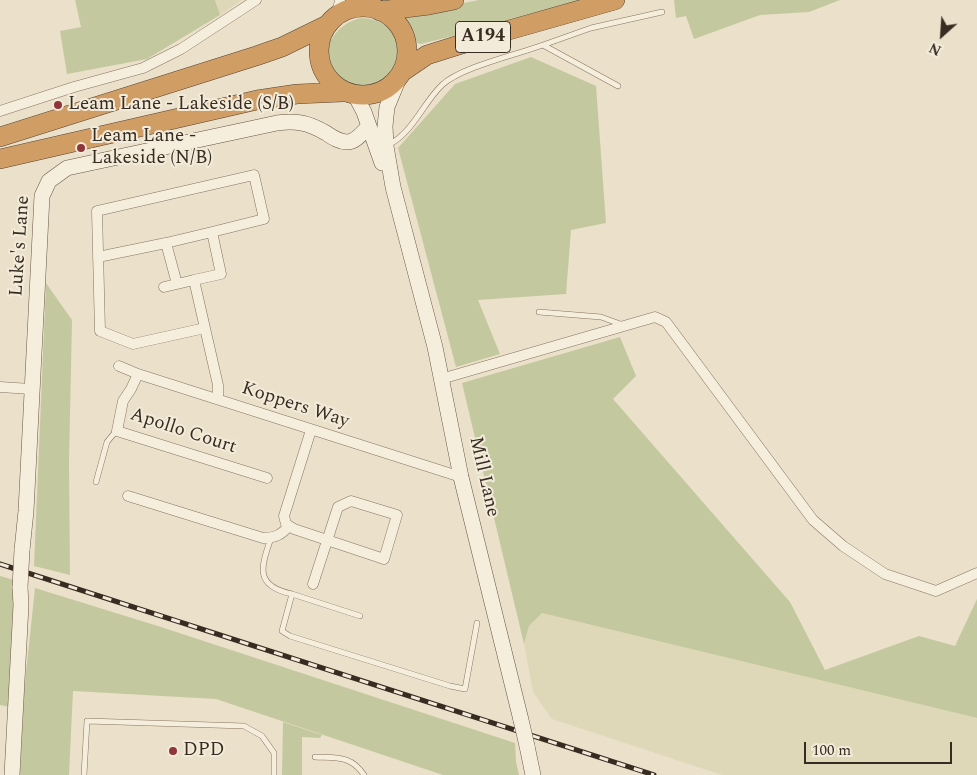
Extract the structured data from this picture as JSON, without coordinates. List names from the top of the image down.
{
  "streets": {
    "highway": ["A194"],
    "street": [
      "Luke's Lane",
      "Koppers Way",
      "Apollo Court",
      "Mill Lane"
    ]
  },
  "crossings": [
    ["A194", "Mill Lane"],
    ["Luke's Lane", "Mill Lane"],
    ["Koppers Way", "Apollo Court"],
    ["Koppers Way", "Mill Lane"]
  ],
  "places": ["Leam Lane - Lakeside (S/B)", "Leam Lane - Lakeside (N/B)", "DPD"],
  "scale_bar": "100 m",
  "north": "bottom left"
}
